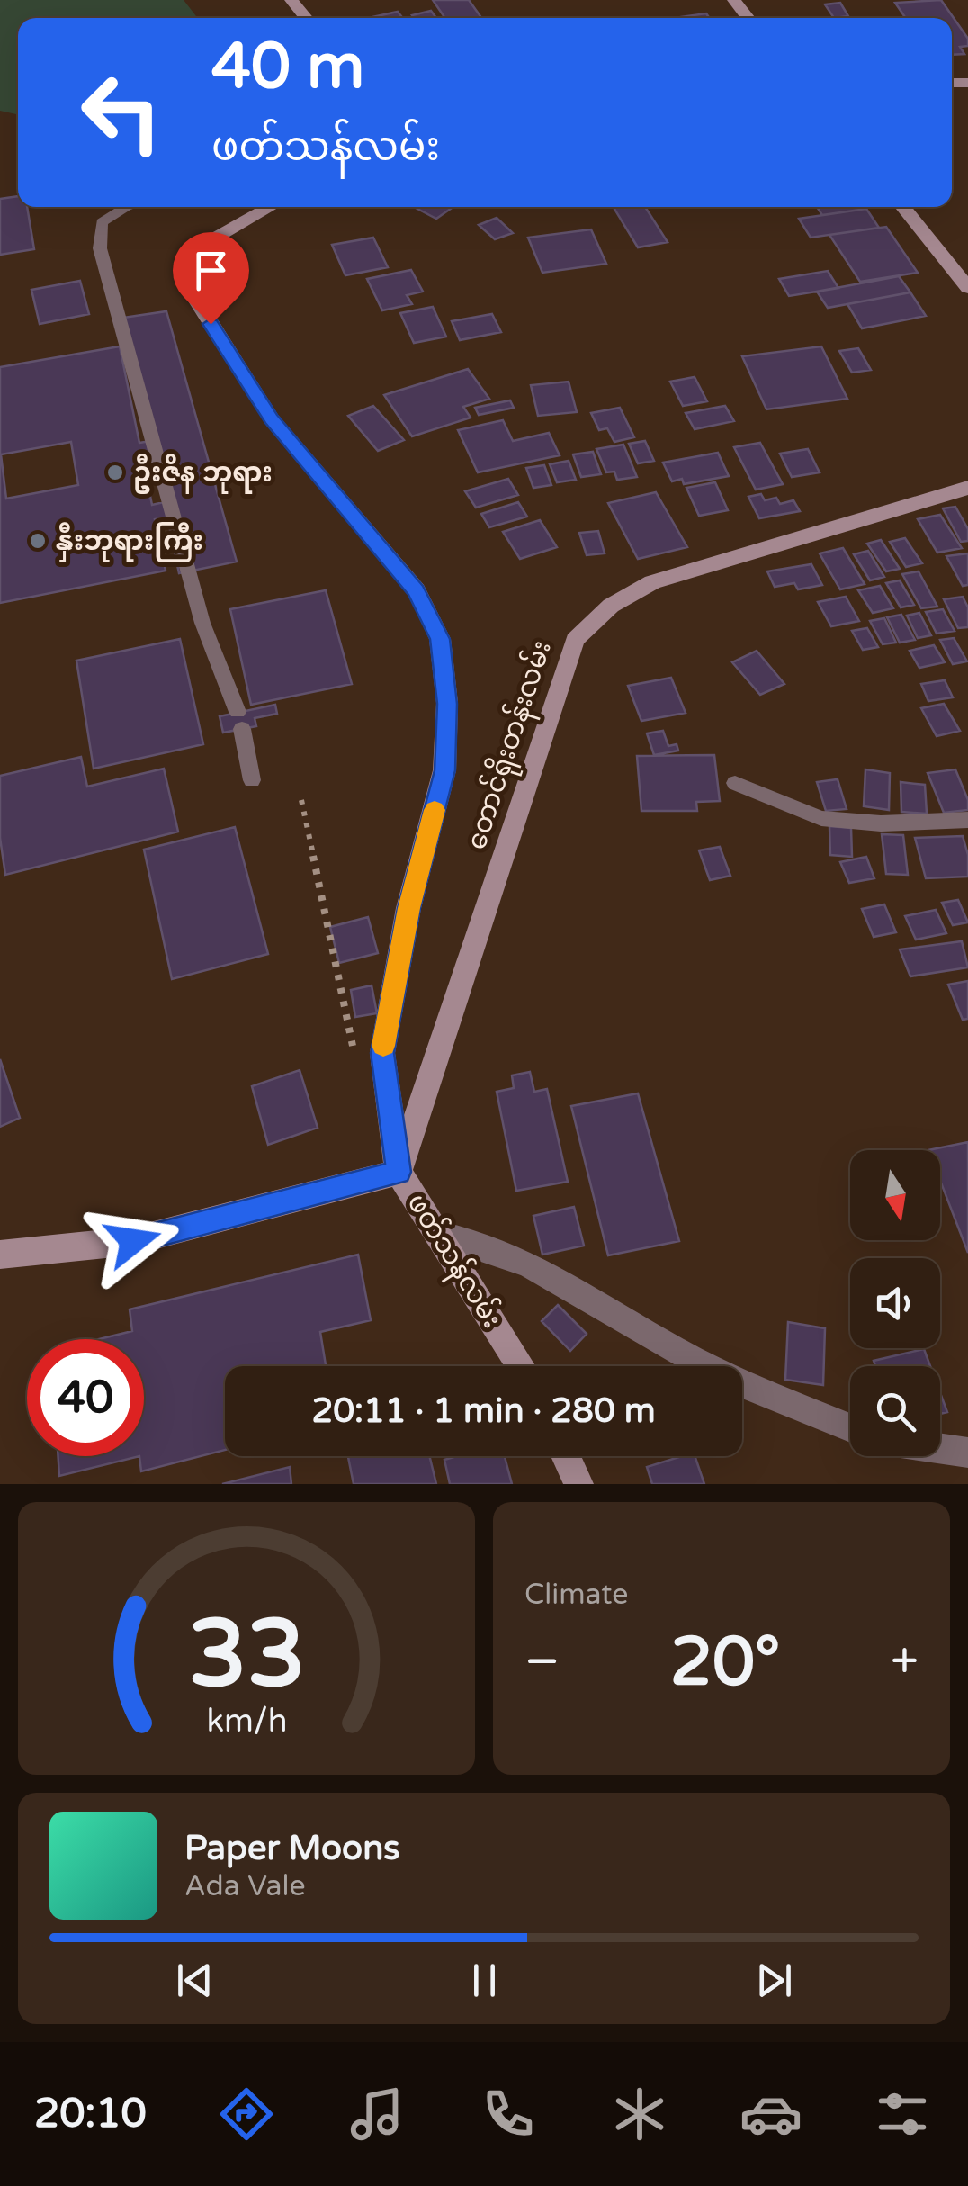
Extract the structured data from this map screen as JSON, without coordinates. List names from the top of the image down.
{
  "streets": {
    "street": ["တောင်ရိုးတန်းလမ်း", "ဖတ်သန်လမ်း"]
  },
  "crossings": [
    ["တောင်ရိုးတန်းလမ်း", "ဖတ်သန်လမ်း"]
  ],
  "places": ["ဦးဇိန ဘုရား", "နှီးဘုရားကြီး"],
  "north": "bottom",
  "page": {
    "turn": ["40 m", "ဖတ်သန်လမ်း"],
    "limit": "40",
    "trip": "20:11 · 1 min · 280 m",
    "tile": "Climate",
    "heat": ["−", "20°", "+"],
    "song": ["Paper Moons", "Ada Vale"],
    "tabs": "20:10",
    "gauge": ["33", "km/h"]
  }
}
